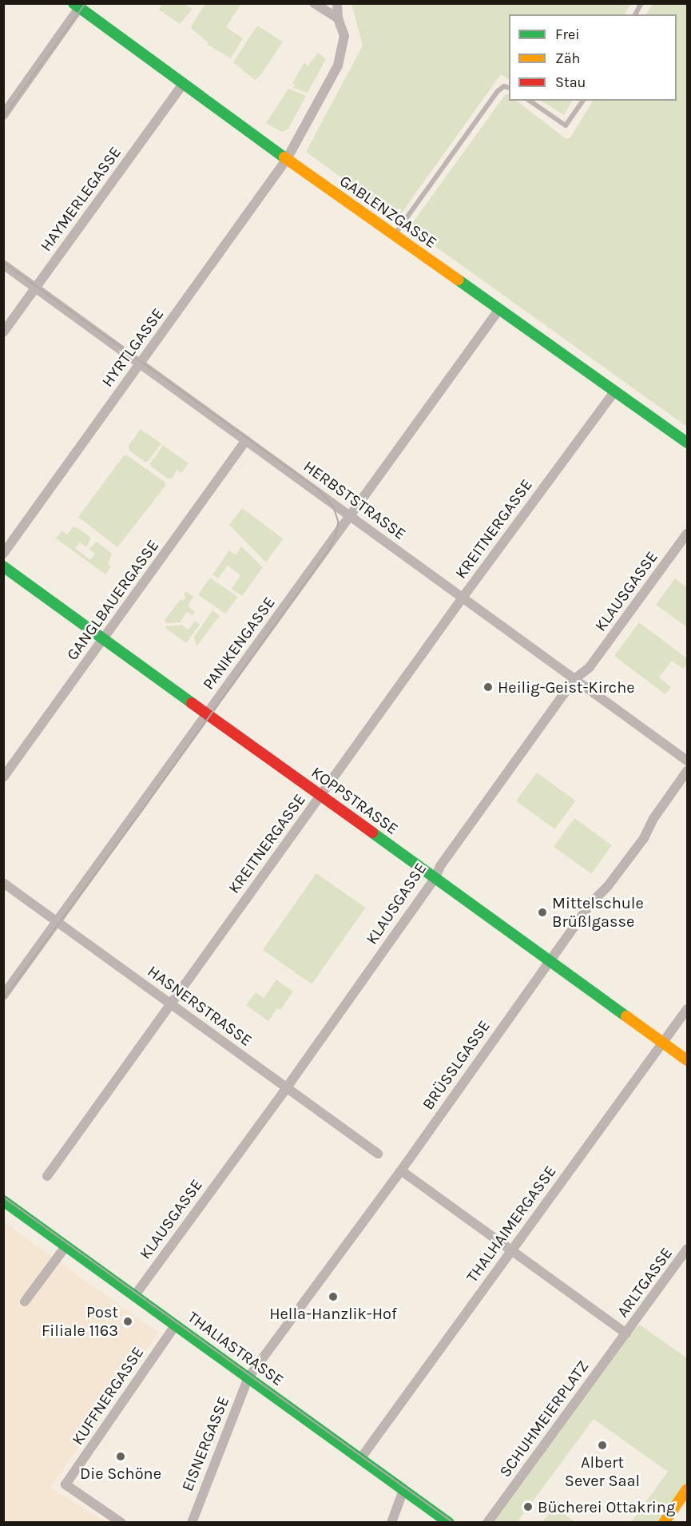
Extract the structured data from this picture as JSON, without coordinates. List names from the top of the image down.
{
  "streets": {
    "main road": ["GABLENZGASSE", "KOPPSTRASSE", "THALIASTRASSE"],
    "street": [
      "HAYMERLEGASSE",
      "HYRTLGASSE",
      "HERBSTSTRASSE",
      "KREITNERGASSE",
      "KLAUSGASSE",
      "GANGLBAUERGASSE",
      "PANIKENGASSE",
      "HASNERSTRASSE",
      "BRÜSSLGASSE",
      "THALHAIMERGASSE",
      "ARLTGASSE",
      "KUFFNERGASSE",
      "SCHUHMEIERPLATZ",
      "EISNERGASSE"
    ]
  },
  "crossings": [
    ["HAYMERLEGASSE", "GABLENZGASSE"],
    ["HAYMERLEGASSE", "HERBSTSTRASSE"],
    ["GABLENZGASSE", "HYRTLGASSE"],
    ["GABLENZGASSE", "KREITNERGASSE"],
    ["GABLENZGASSE", "PANIKENGASSE"],
    ["HYRTLGASSE", "HERBSTSTRASSE"],
    ["HERBSTSTRASSE", "KREITNERGASSE"],
    ["HERBSTSTRASSE", "KLAUSGASSE"],
    ["HERBSTSTRASSE", "GANGLBAUERGASSE"],
    ["HERBSTSTRASSE", "PANIKENGASSE"],
    ["KREITNERGASSE", "KOPPSTRASSE"],
    ["KREITNERGASSE", "HASNERSTRASSE"],
    ["KLAUSGASSE", "KOPPSTRASSE"],
    ["KLAUSGASSE", "HASNERSTRASSE"],
    ["KLAUSGASSE", "THALIASTRASSE"],
    ["GANGLBAUERGASSE", "KOPPSTRASSE"],
    ["PANIKENGASSE", "KOPPSTRASSE"],
    ["PANIKENGASSE", "HASNERSTRASSE"],
    ["KOPPSTRASSE", "BRÜSSLGASSE"],
    ["KOPPSTRASSE", "THALHAIMERGASSE"],
    ["BRÜSSLGASSE", "THALIASTRASSE"],
    ["BRÜSSLGASSE", "EISNERGASSE"],
    ["THALHAIMERGASSE", "THALIASTRASSE"],
    ["ARLTGASSE", "SCHUHMEIERPLATZ"],
    ["THALIASTRASSE", "KUFFNERGASSE"],
    ["THALIASTRASSE", "EISNERGASSE"]
  ],
  "places": [
    "Heilig-Geist-Kirche",
    "Mittelschule Brüßlgasse",
    "Hella-Hanzlik-Hof",
    "Post Filiale 1163",
    "Albert Sever Saal",
    "Die Schöne",
    "Bücherei Ottakring"
  ],
  "legend": ["Frei", "Zäh", "Stau"]
}
